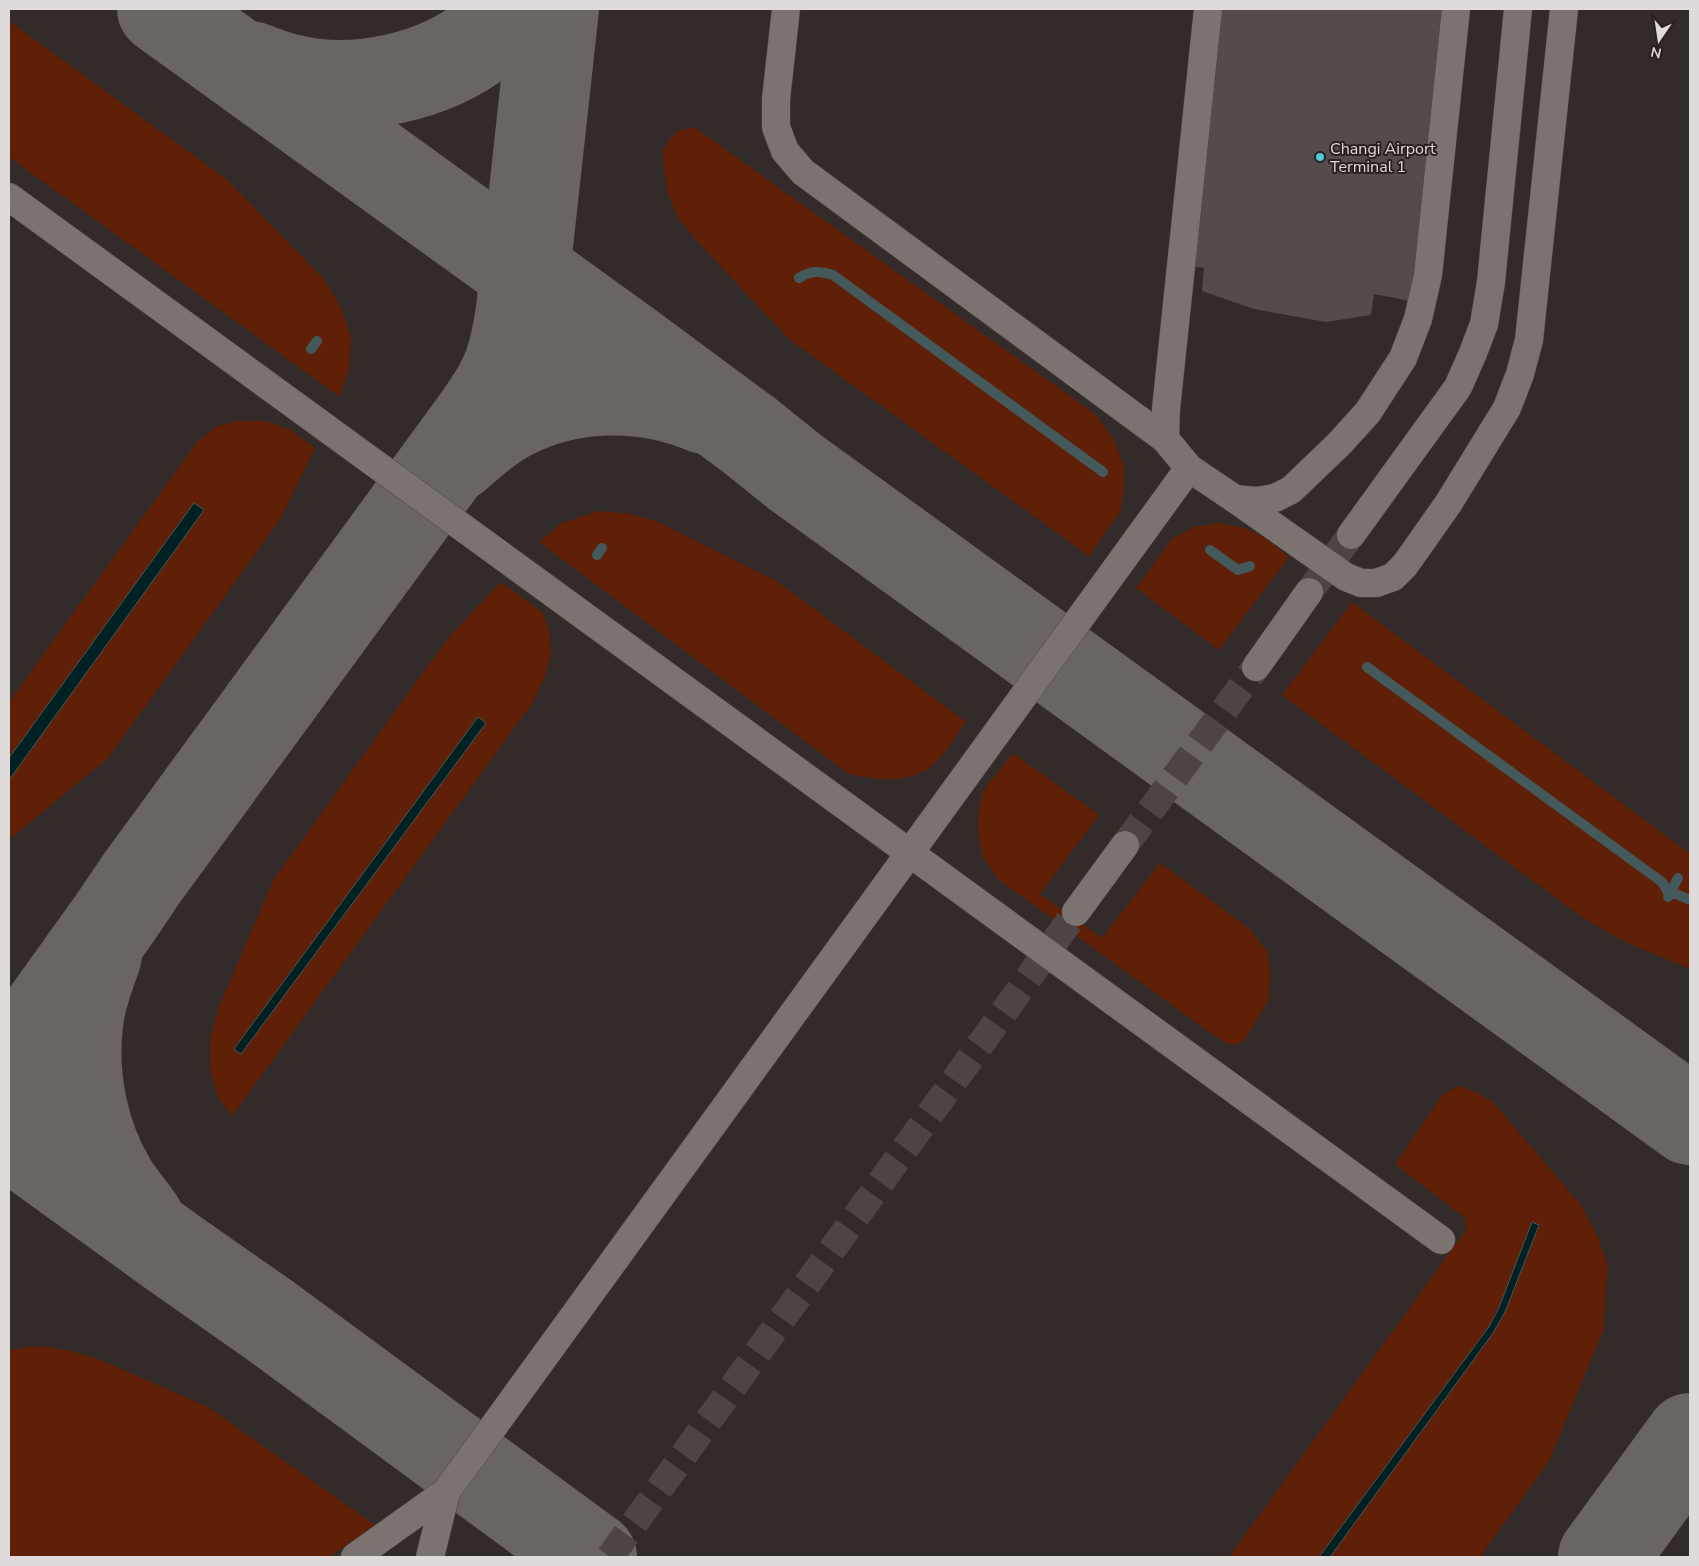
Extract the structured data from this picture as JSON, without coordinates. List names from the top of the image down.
{
  "places": ["Changi Airport Terminal 1"],
  "north": "bottom"
}
